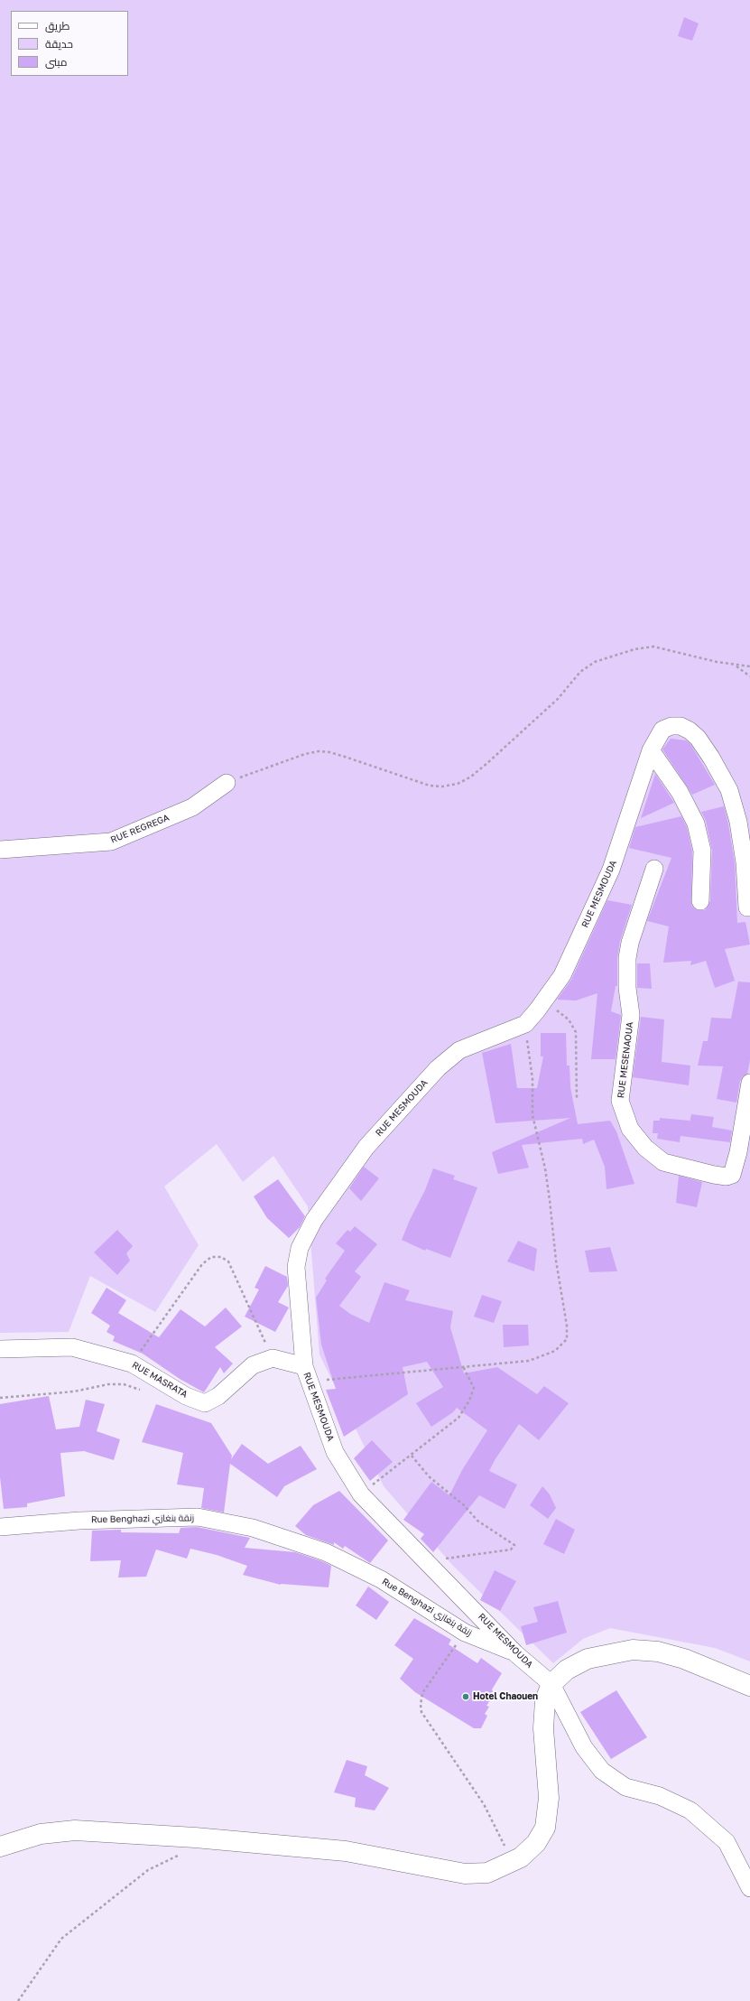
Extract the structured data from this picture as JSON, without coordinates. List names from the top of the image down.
{
  "streets": {
    "street": [
      "RUE REGREGA",
      "RUE MESMOUDA",
      "RUE MESENAOUA",
      "RUE MASRATA",
      "Rue Benghazi زنقة بنغازي"
    ]
  },
  "crossings": [
    ["RUE MESMOUDA", "Rue Benghazi زنقة بنغازي"]
  ],
  "places": ["Hotel Chaouen"],
  "legend": ["طريق", "حديقة", "مبنى"]
}
